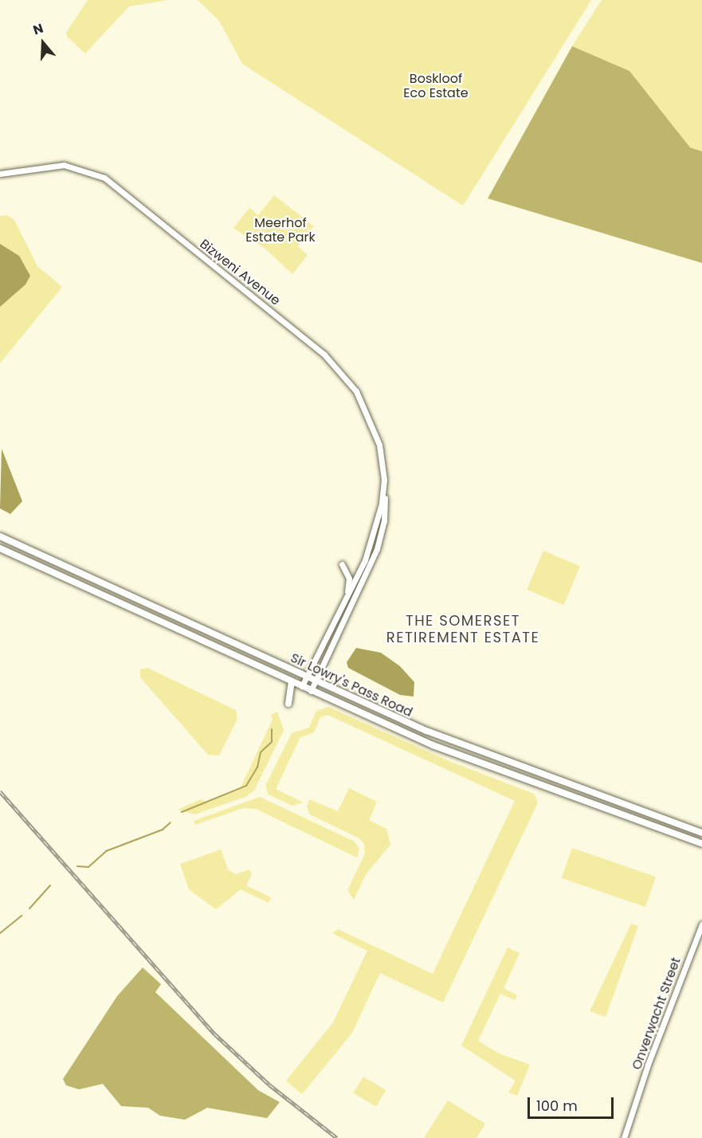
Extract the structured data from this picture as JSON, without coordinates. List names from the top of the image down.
{
  "streets": {
    "main road": ["Sir Lowry's Pass Road"],
    "street": ["Bizweni Avenue", "Onverwacht Street"]
  },
  "crossings": [
    ["Bizweni Avenue", "Sir Lowry's Pass Road"]
  ],
  "districts": ["THE SOMERSET RETIREMENT ESTATE"],
  "parks": ["Boskloof Eco Estate", "Meerhof Estate Park"],
  "scale_bar": "100 m",
  "north": "top"
}
